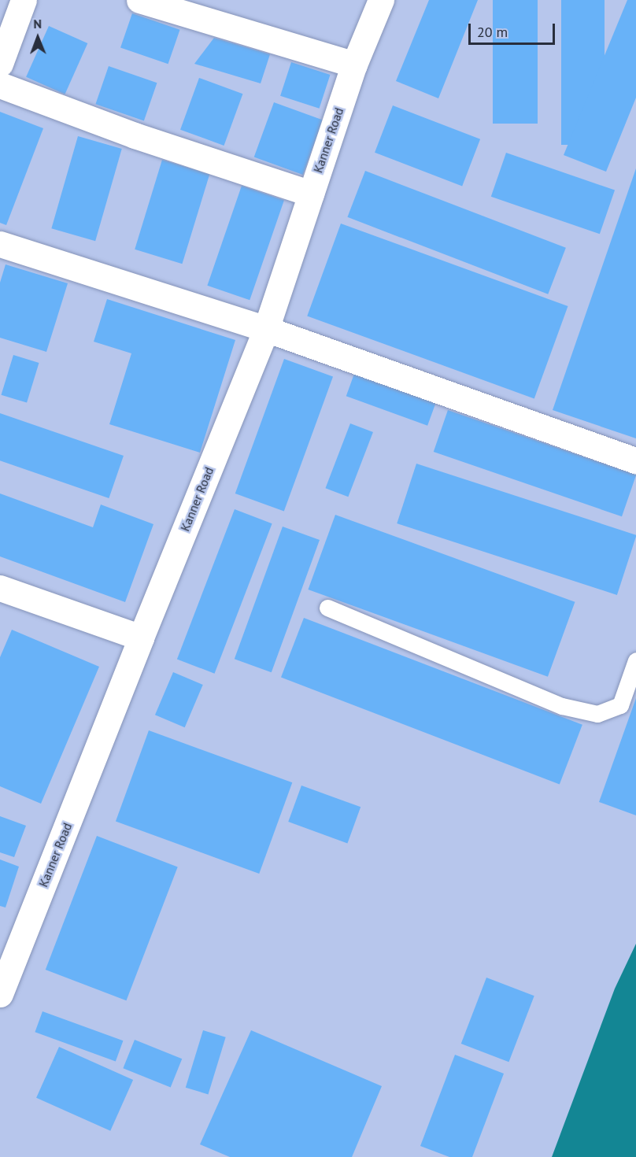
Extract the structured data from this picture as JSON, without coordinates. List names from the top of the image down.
{
  "streets": {
    "street": ["Kanner Road"]
  },
  "scale_bar": "20 m",
  "north": "top"
}
